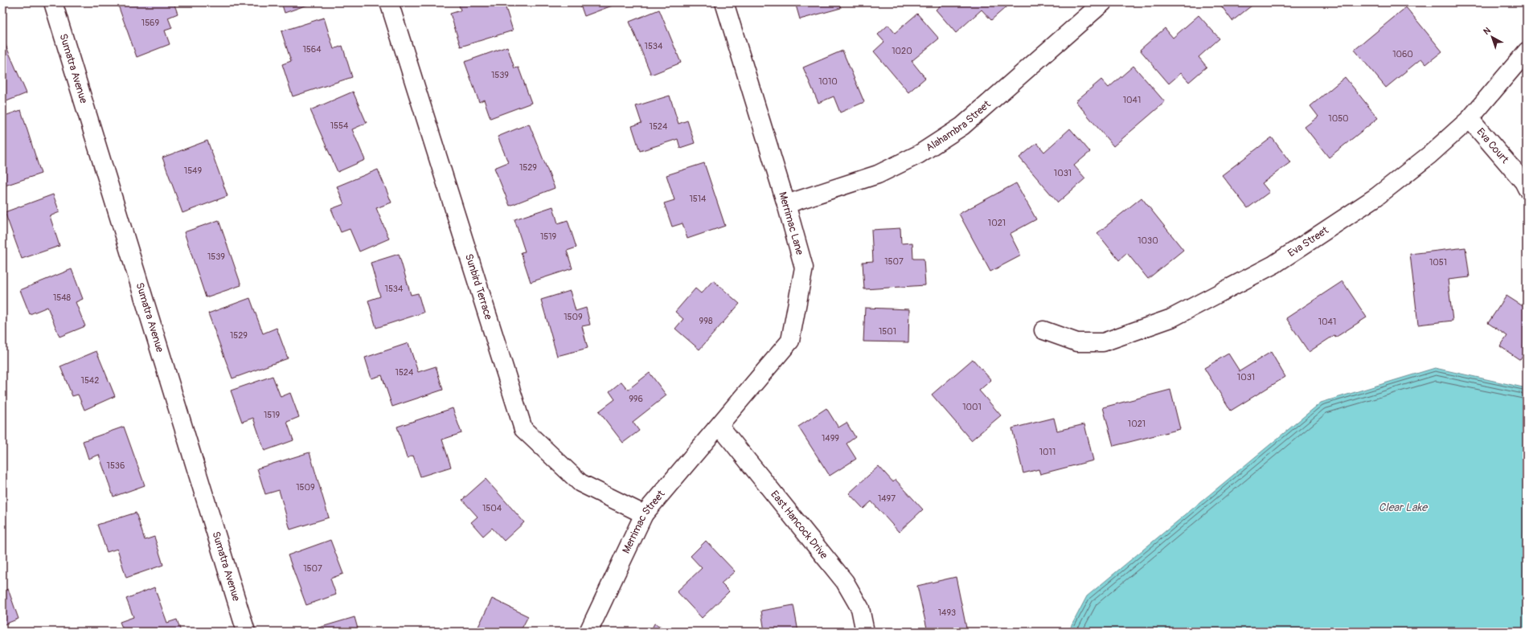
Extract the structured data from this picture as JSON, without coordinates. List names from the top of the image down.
{
  "streets": {
    "street": [
      "Sumatra Avenue",
      "Alahambra Street",
      "Eva Court",
      "Merrimac Lane",
      "Eva Street",
      "Sunbird Terrace",
      "Merrimac Street",
      "East Hancock Drive"
    ]
  },
  "crossings": [
    ["Alahambra Street", "Merrimac Lane"],
    ["Eva Court", "Eva Street"],
    ["Merrimac Lane", "Merrimac Street"],
    ["Merrimac Lane", "East Hancock Drive"],
    ["Sunbird Terrace", "Merrimac Street"],
    ["Merrimac Street", "East Hancock Drive"]
  ],
  "water": ["Clear Lake"],
  "house_numbers": [
    "1569",
    "1534",
    "1564",
    "1020",
    "1060",
    "1539",
    "1010",
    "1041",
    "1050",
    "1554",
    "1524",
    "1529",
    "1549",
    "1031",
    "1514",
    "1021",
    "1519",
    "1030",
    "1539",
    "1507",
    "1051",
    "1534",
    "1548",
    "1509",
    "998",
    "1041",
    "1501",
    "1529",
    "1524",
    "1031",
    "1542",
    "996",
    "1001",
    "1519",
    "1021",
    "1499",
    "1011",
    "1536",
    "1509",
    "1497",
    "1504",
    "1507",
    "1493"
  ],
  "north": "top left"
}
